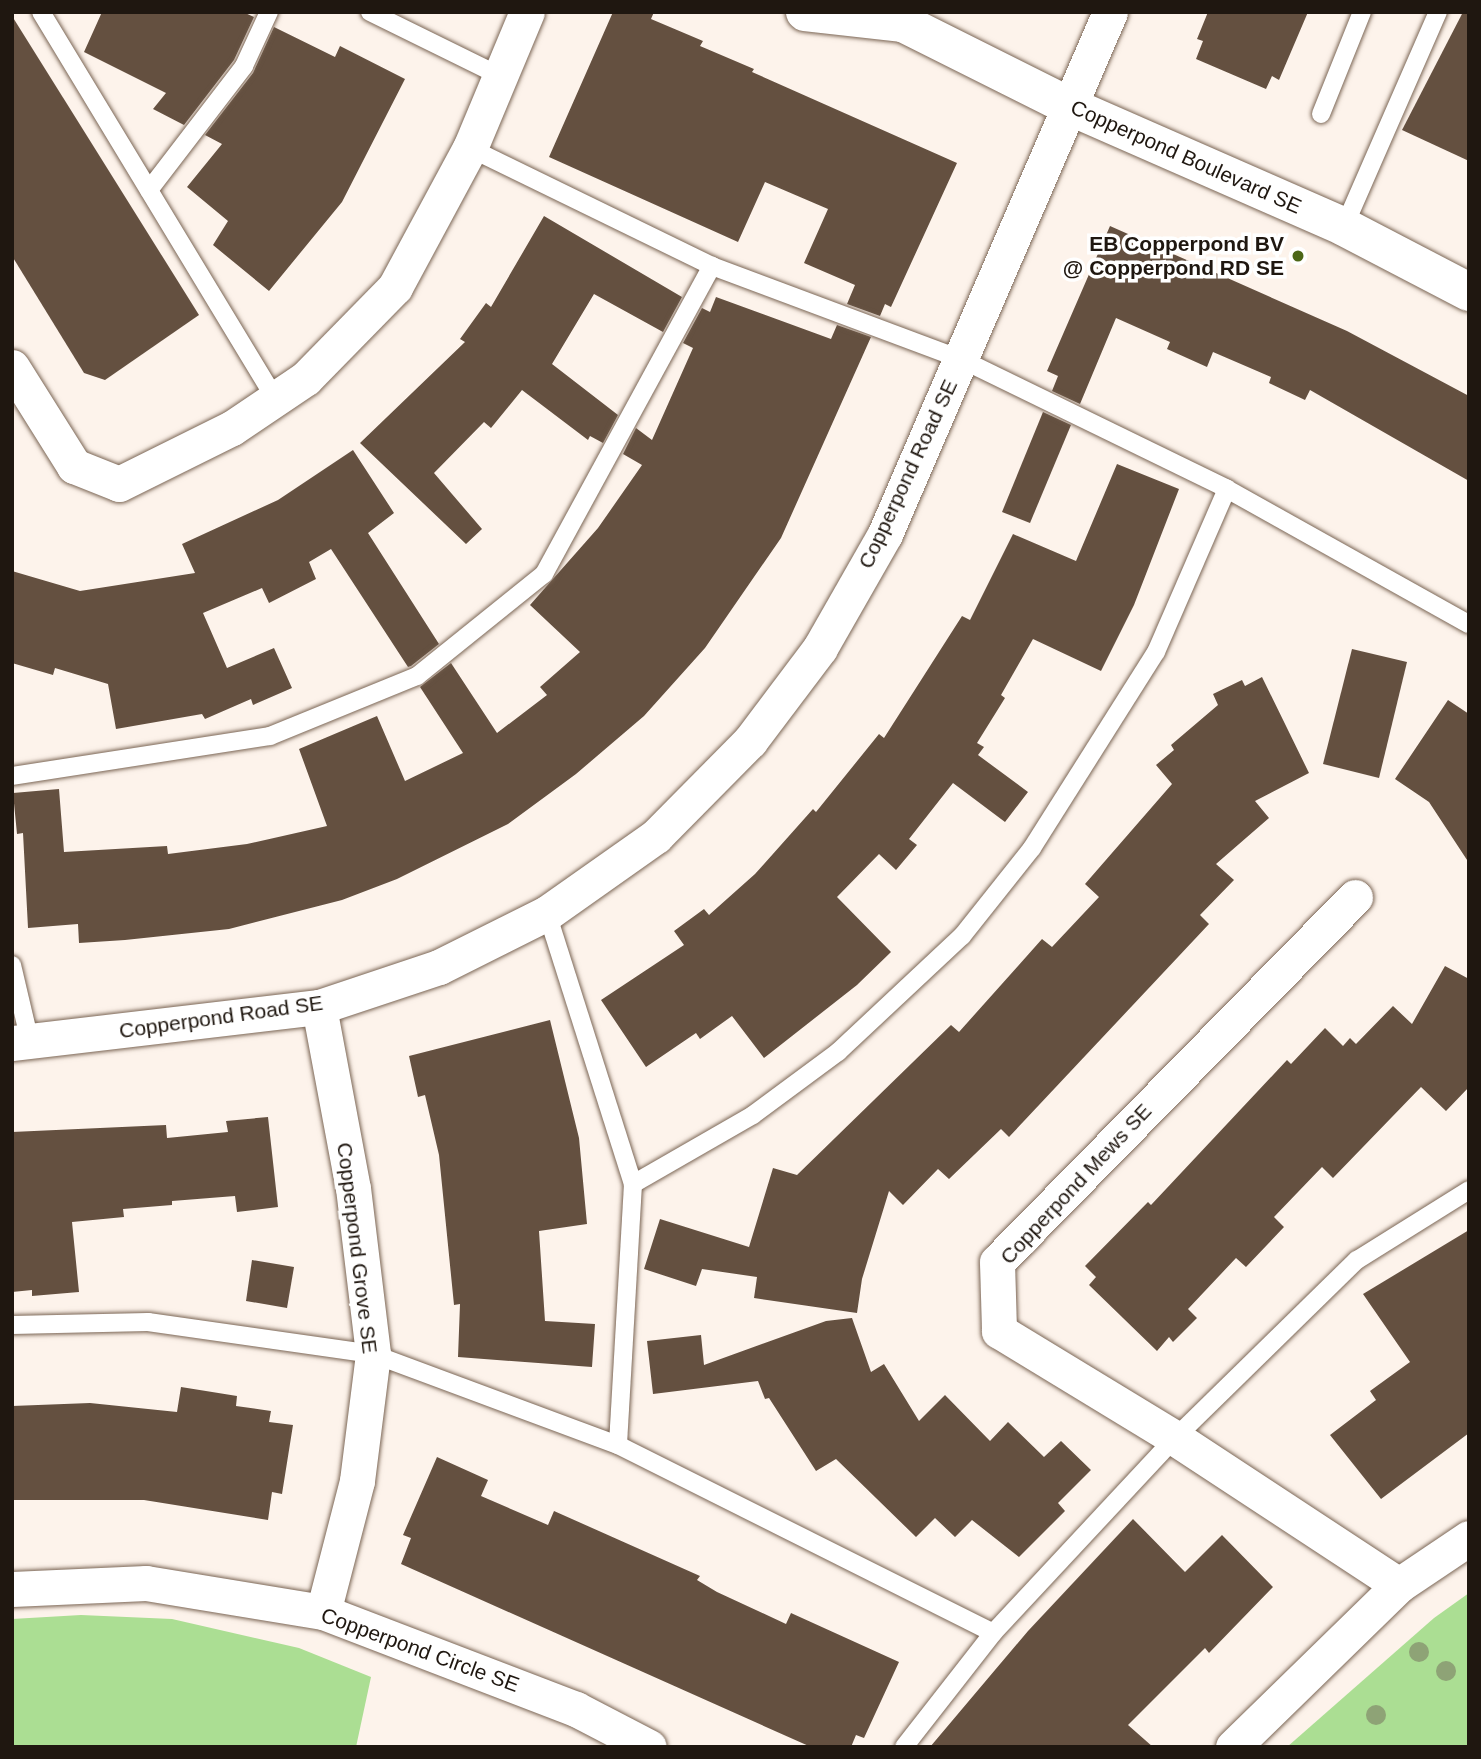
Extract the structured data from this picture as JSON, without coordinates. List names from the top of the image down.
{
  "streets": {
    "street": [
      "Copperpond Boulevard SE",
      "Copperpond Road SE",
      "Copperpond Mews SE",
      "Copperpond Grove SE",
      "Copperpond Circle SE"
    ]
  },
  "crossings": [
    ["Copperpond Boulevard SE", "Copperpond Road SE"],
    ["Copperpond Road SE", "Copperpond Grove SE"],
    ["Copperpond Grove SE", "Copperpond Circle SE"]
  ],
  "places": ["EB Copperpond BV @ Copperpond RD SE"]
}
